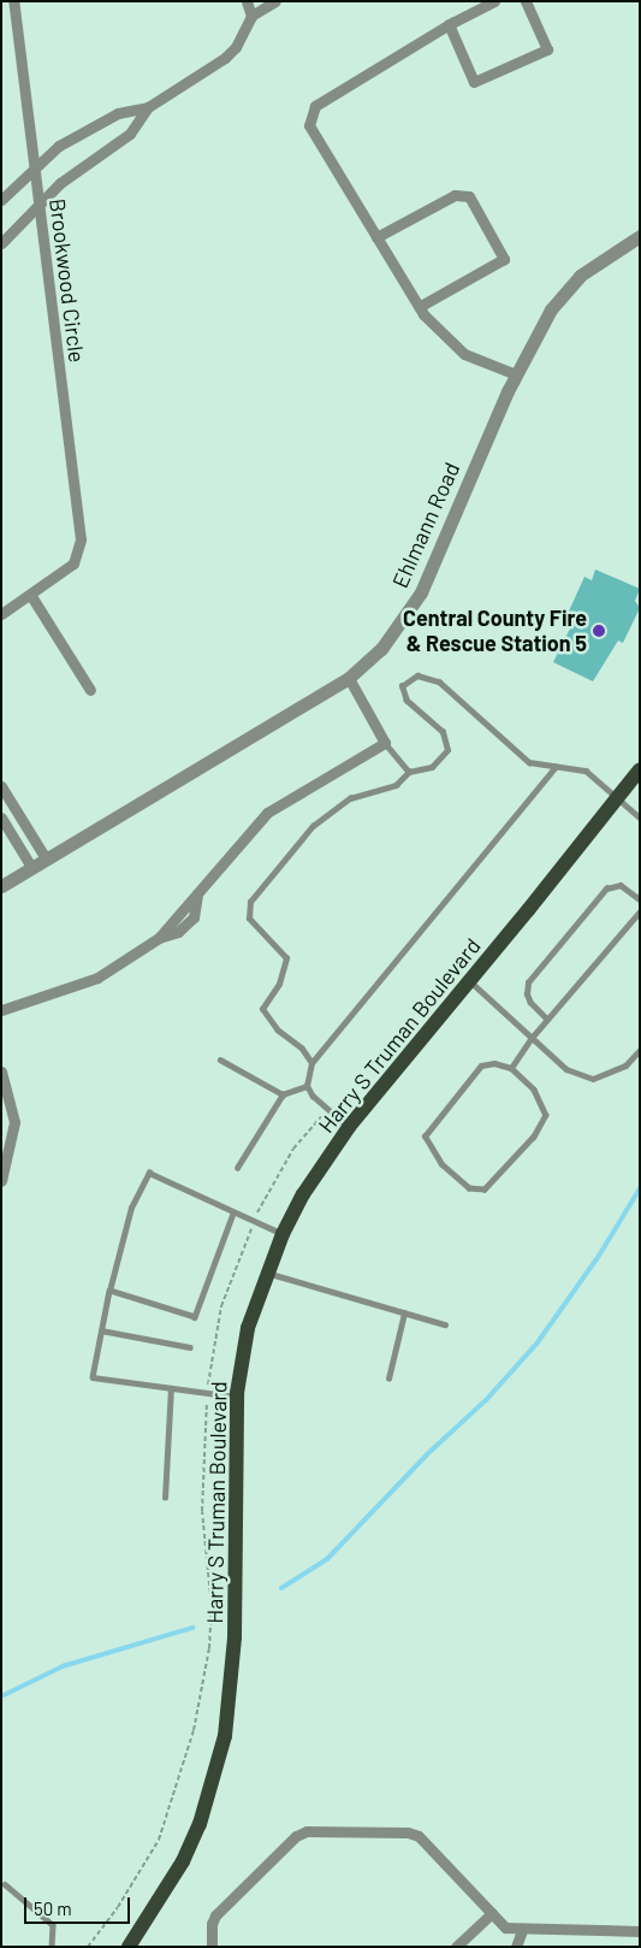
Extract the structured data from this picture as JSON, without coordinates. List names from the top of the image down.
{
  "streets": {
    "main road": ["Harry S Truman Boulevard"],
    "street": ["Brookwood Circle", "Ehlmann Road"]
  },
  "places": ["Central County Fire & Rescue Station 5"],
  "scale_bar": "50 m"
}
